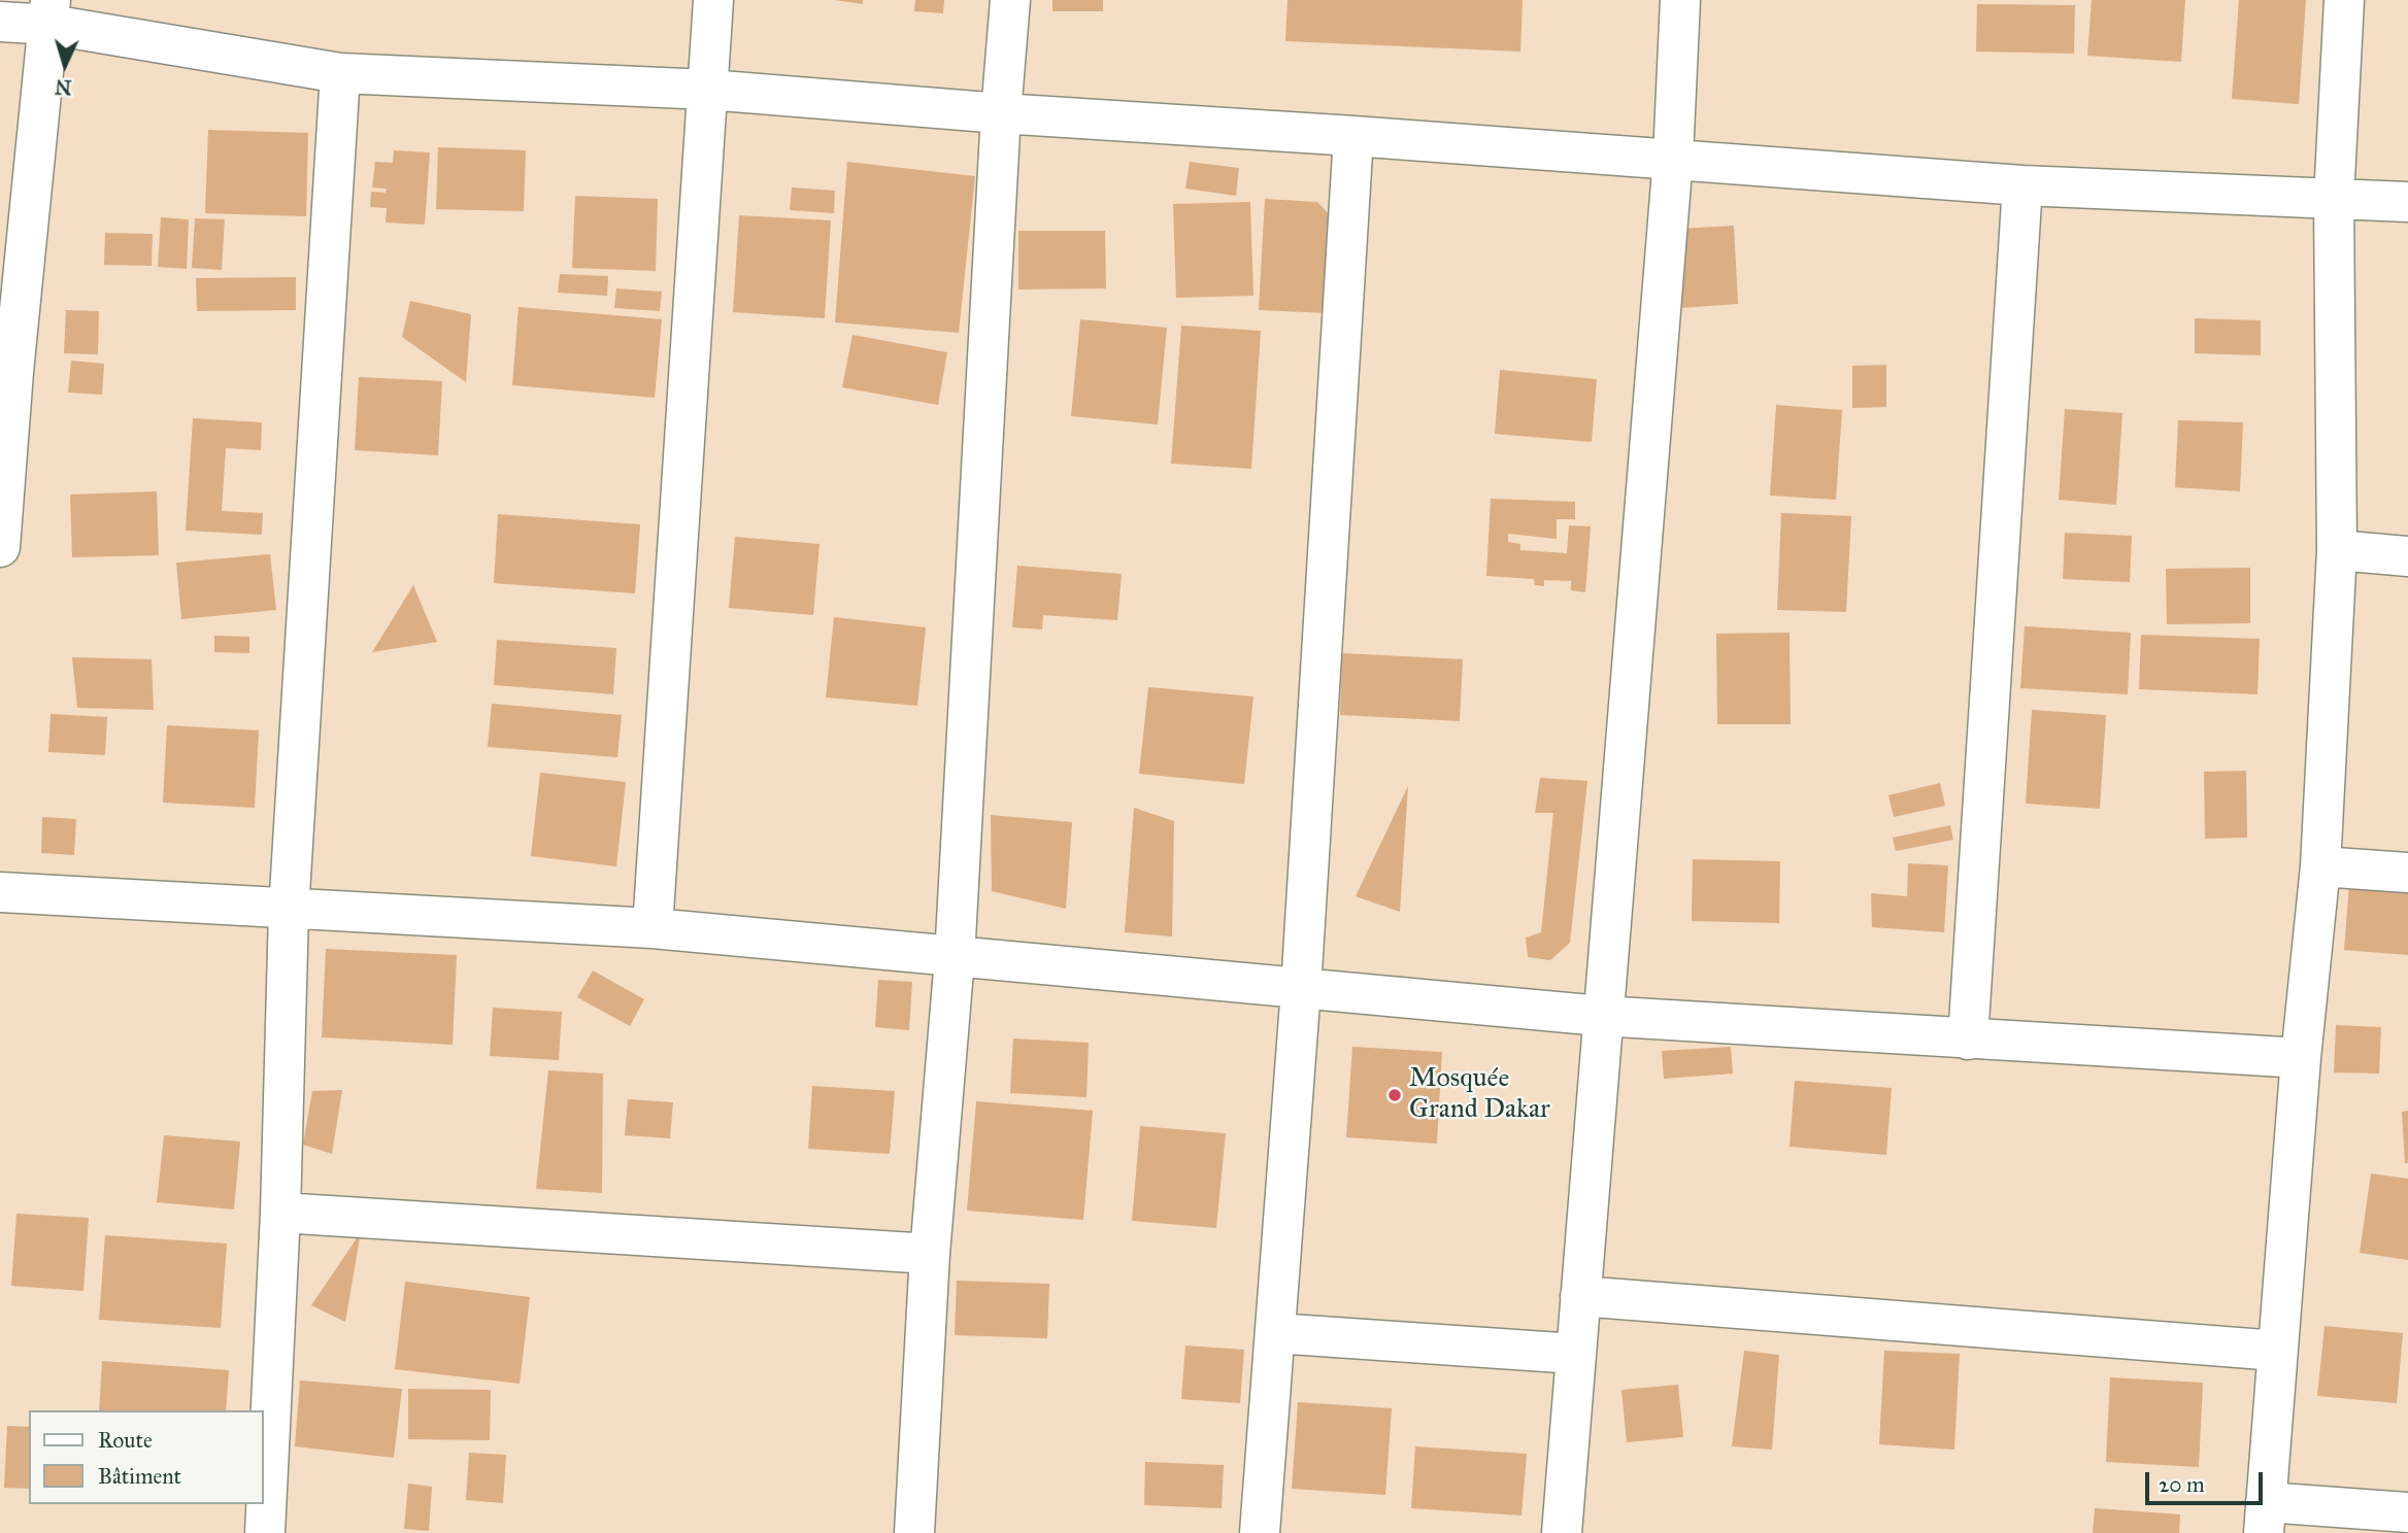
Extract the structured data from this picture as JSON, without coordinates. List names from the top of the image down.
{
  "places": ["Mosquée Grand Dakar"],
  "legend": ["Route", "Bâtiment"],
  "scale_bar": "20 m",
  "north": "bottom"
}
